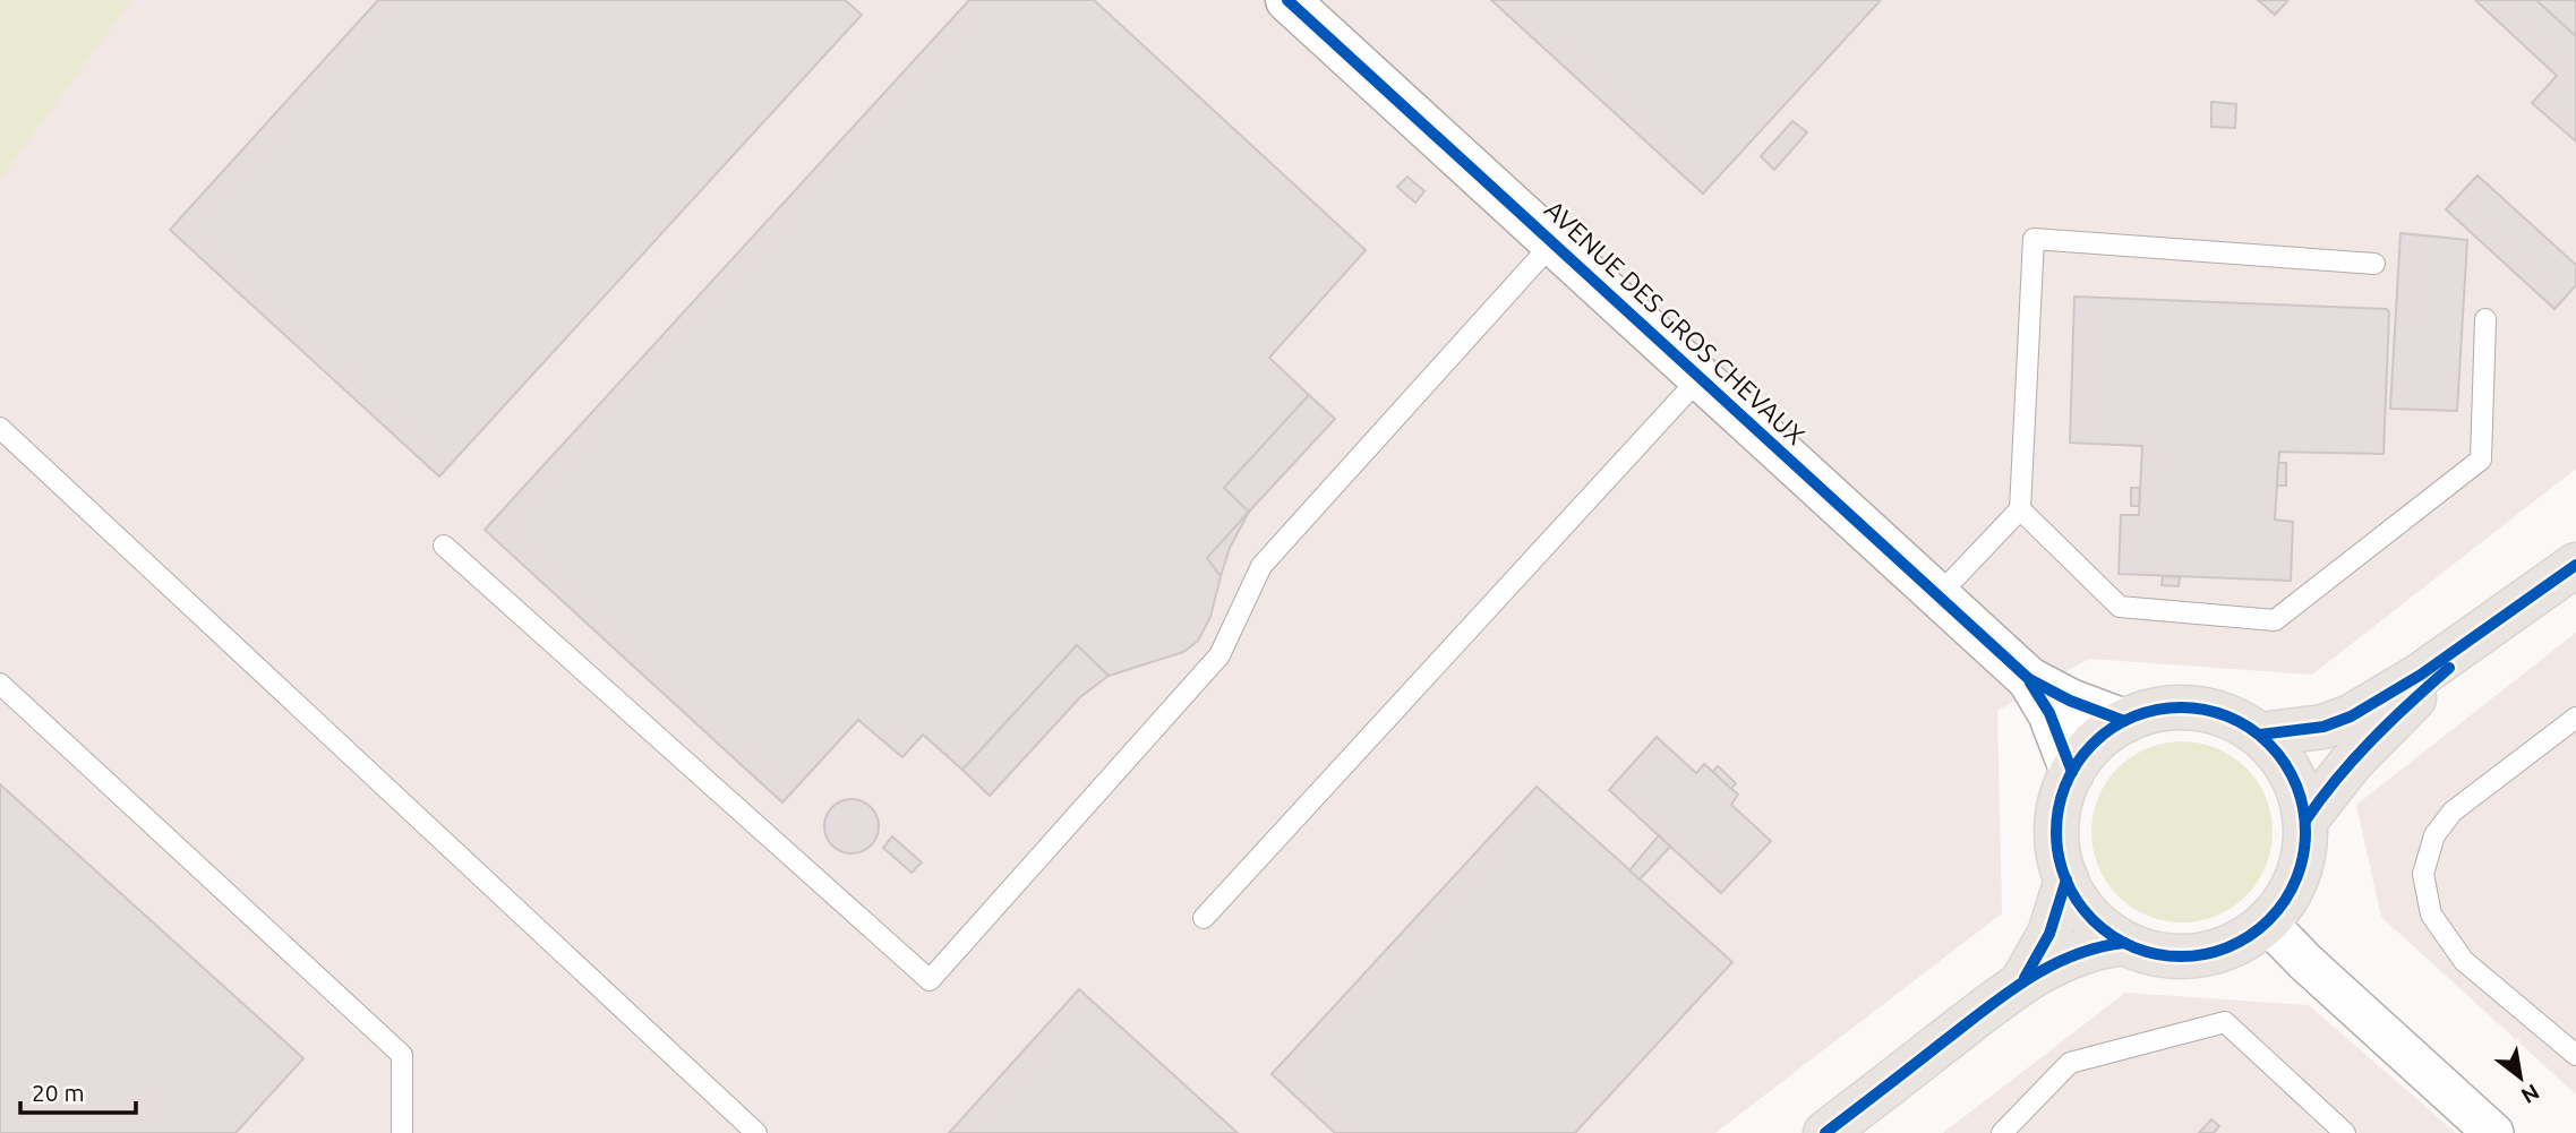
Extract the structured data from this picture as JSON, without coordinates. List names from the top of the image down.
{
  "streets": {
    "street": ["AVENUE DES GROS CHEVAUX"]
  },
  "scale_bar": "20 m",
  "north": "bottom right"
}
